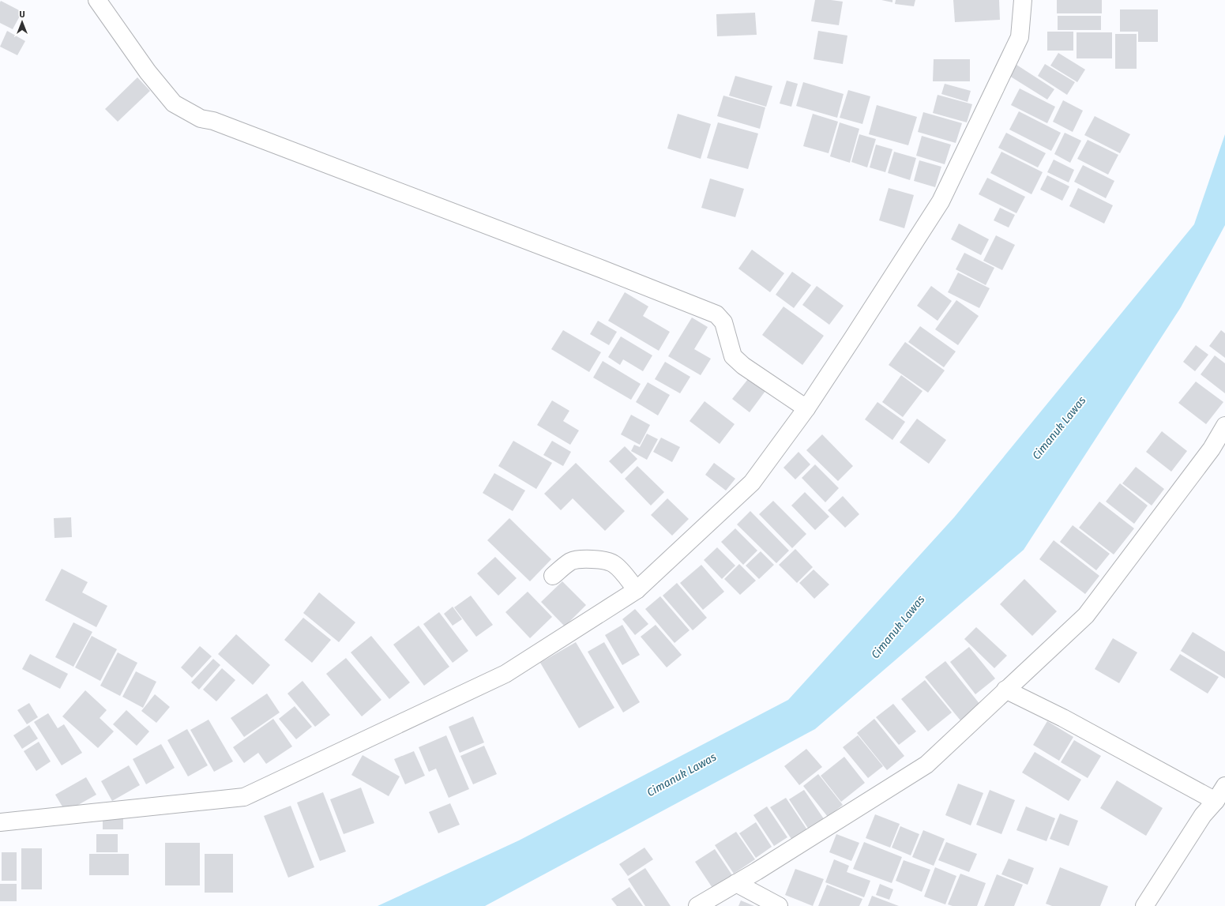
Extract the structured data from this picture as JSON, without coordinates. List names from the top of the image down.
{
  "water": ["Cimanuk Lawas"],
  "north": "top"
}
